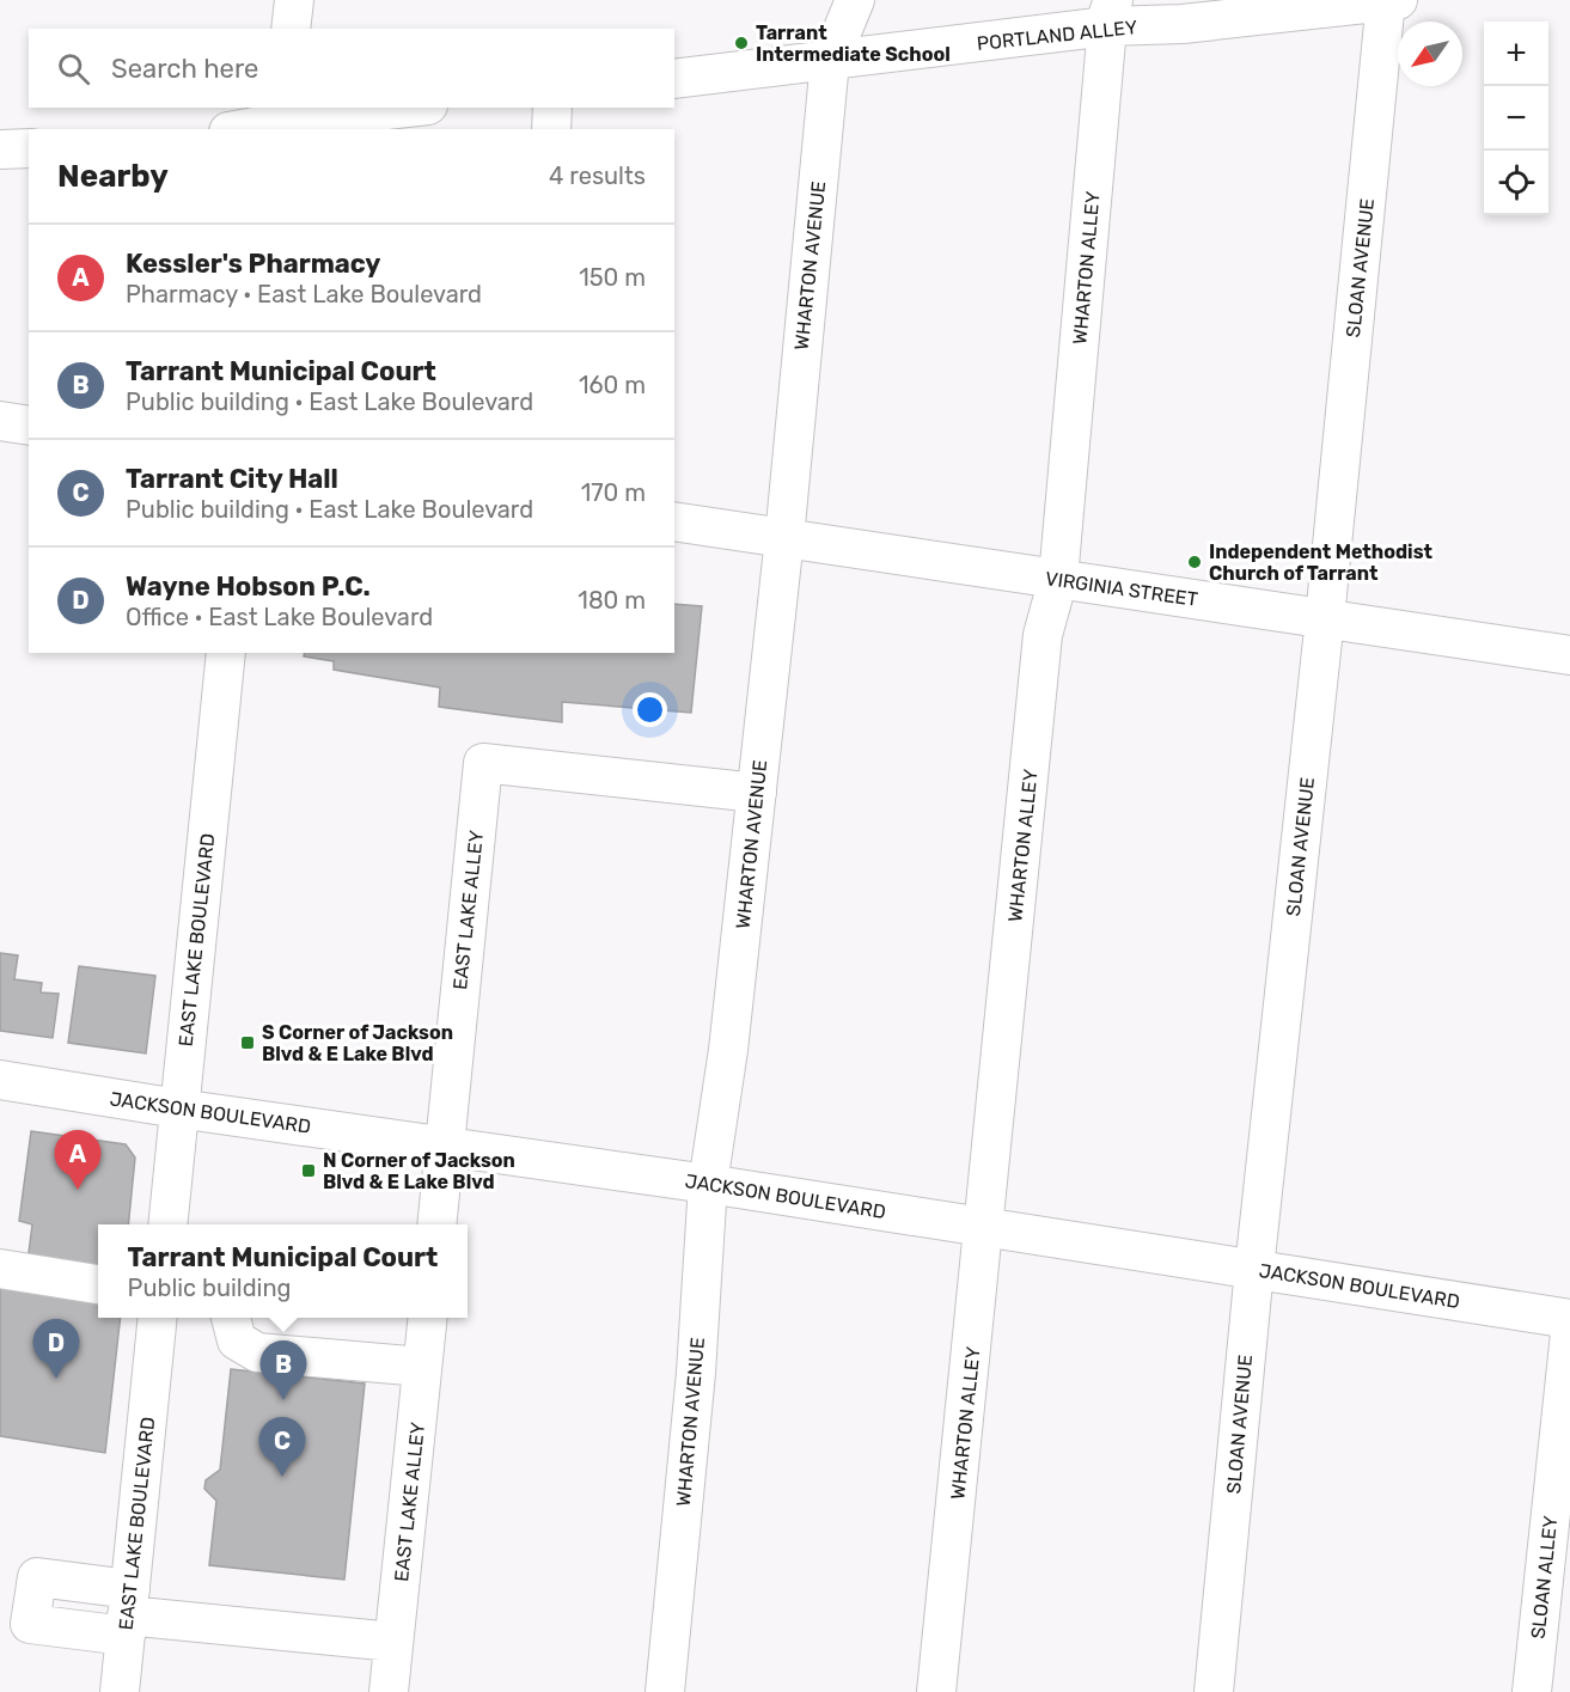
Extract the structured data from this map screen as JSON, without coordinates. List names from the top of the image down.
{
  "streets": {
    "street": [
      "PORTLAND ALLEY",
      "WHARTON AVENUE",
      "WHARTON ALLEY",
      "SLOAN AVENUE",
      "VIRGINIA STREET",
      "EAST LAKE ALLEY",
      "EAST LAKE BOULEVARD",
      "JACKSON BOULEVARD",
      "SLOAN ALLEY"
    ]
  },
  "crossings": [
    ["PORTLAND ALLEY", "WHARTON AVENUE"],
    ["PORTLAND ALLEY", "WHARTON ALLEY"],
    ["PORTLAND ALLEY", "SLOAN AVENUE"],
    ["WHARTON AVENUE", "VIRGINIA STREET"],
    ["WHARTON AVENUE", "EAST LAKE ALLEY"],
    ["WHARTON AVENUE", "JACKSON BOULEVARD"],
    ["WHARTON ALLEY", "VIRGINIA STREET"],
    ["WHARTON ALLEY", "JACKSON BOULEVARD"],
    ["SLOAN AVENUE", "VIRGINIA STREET"],
    ["SLOAN AVENUE", "JACKSON BOULEVARD"],
    ["EAST LAKE ALLEY", "JACKSON BOULEVARD"],
    ["EAST LAKE BOULEVARD", "JACKSON BOULEVARD"]
  ],
  "places": {
    "other": ["Tarrant Intermediate School", "Independent Methodist Church of Tarrant"],
    "transit": ["S Corner of Jackson Blvd & E Lake Blvd", "N Corner of Jackson Blvd & E Lake Blvd"]
  },
  "north": "bottom left",
  "page": {
    "map_buttons": ["+", "−"],
    "search": "Search here",
    "heading": ["Nearby", "4 results"],
    "list": [
      {
        "mark": "A",
        "name": "Kessler's Pharmacy",
        "note": "Pharmacy · East Lake Boulevard",
        "value": "150 m"
      },
      {
        "mark": "B",
        "name": "Tarrant Municipal Court",
        "note": "Public building · East Lake Boulevard",
        "value": "160 m"
      },
      {
        "mark": "C",
        "name": "Tarrant City Hall",
        "note": "Public building · East Lake Boulevard",
        "value": "170 m"
      },
      {
        "mark": "D",
        "name": "Wayne Hobson P.C.",
        "note": "Office · East Lake Boulevard",
        "value": "180 m"
      }
    ],
    "pins": [
      "A",
      "D",
      "B",
      "C"
    ],
    "popup": ["Tarrant Municipal Court", "Public building"]
  }
}
